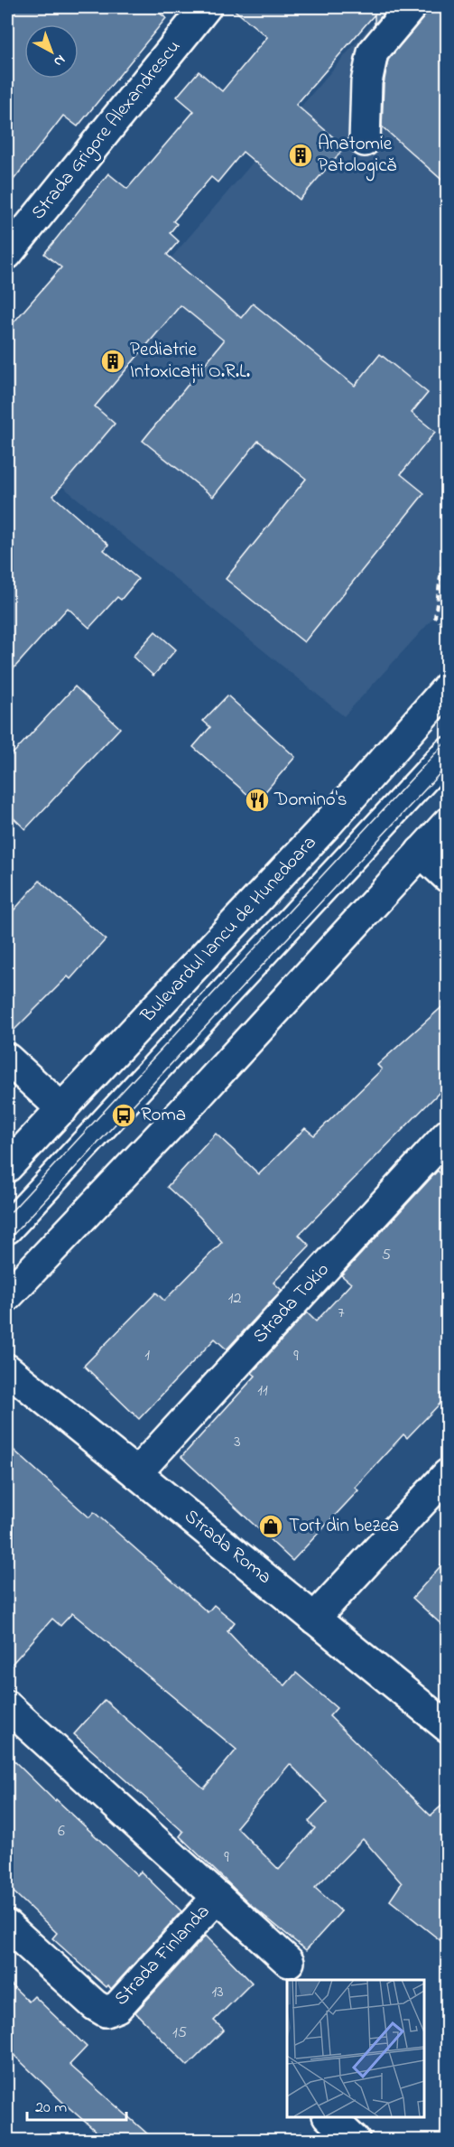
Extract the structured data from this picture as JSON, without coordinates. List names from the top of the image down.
{
  "streets": {
    "street": [
      "Strada Grigore Alexandrescu",
      "Bulevardul Iancu de Hunedoara",
      "Strada Tokio",
      "Strada Roma",
      "Strada Finlanda"
    ]
  },
  "crossings": [
    ["Strada Tokio", "Strada Roma"]
  ],
  "places": {
    "building": ["Anatomie Patologică", "Pediatrie Intoxicații O.R.L."],
    "restaurant": ["Domino's"],
    "bus stop": ["Roma"],
    "shop": ["Tort din bezea"]
  },
  "house_numbers": [
    "5",
    "12",
    "7",
    "1",
    "9",
    "11",
    "3",
    "6",
    "9",
    "13",
    "15"
  ],
  "scale_bar": "20 m",
  "north": "bottom right"
}
